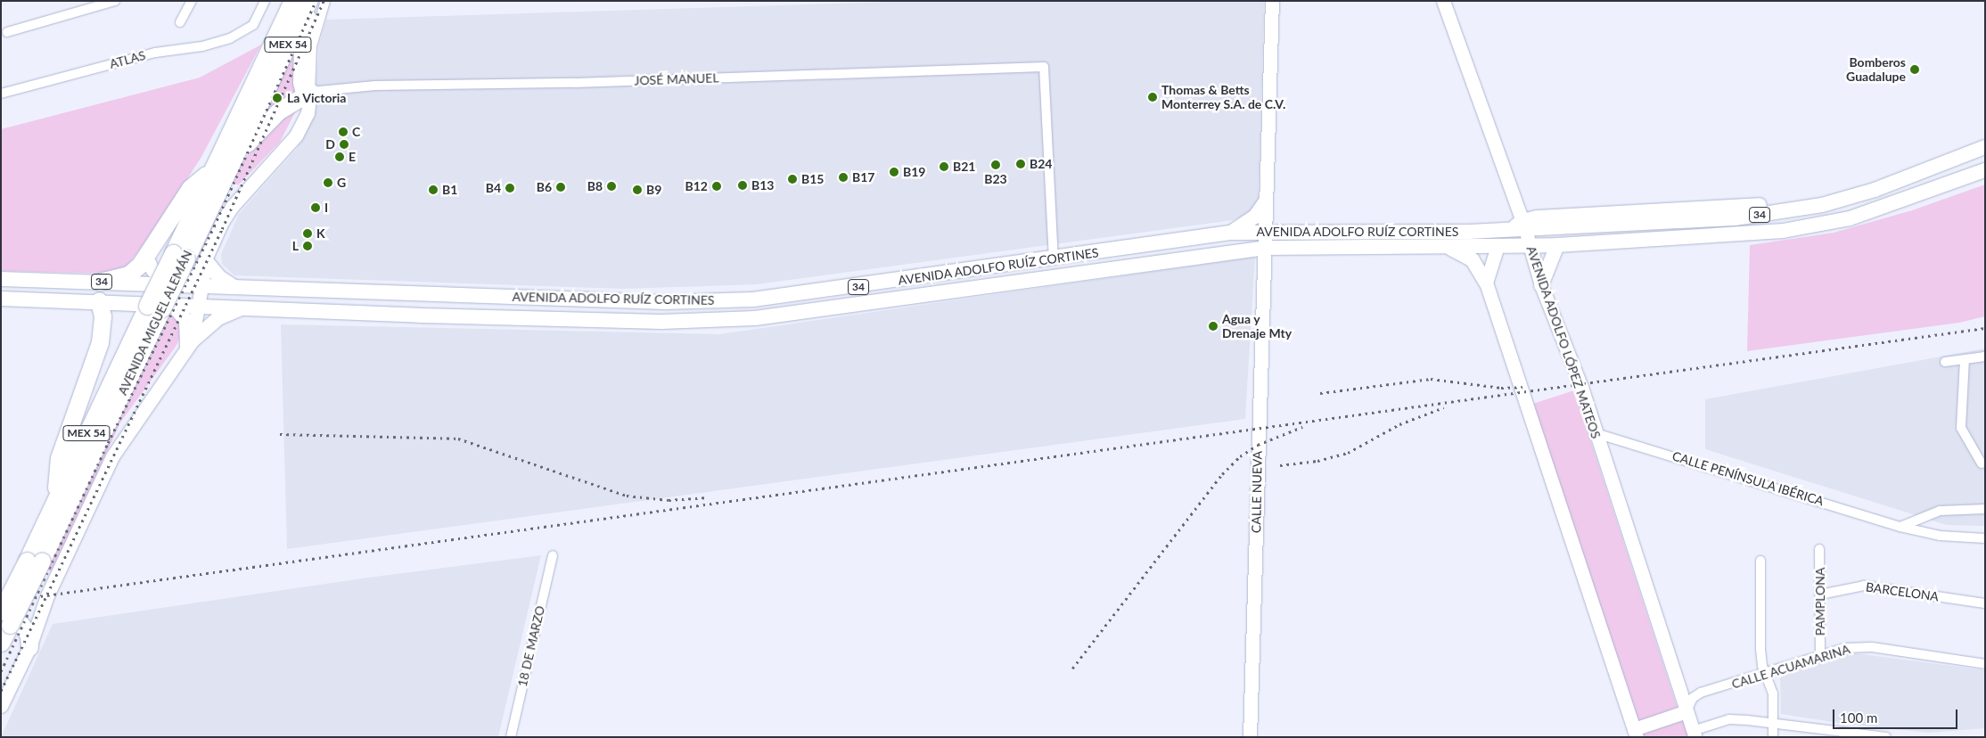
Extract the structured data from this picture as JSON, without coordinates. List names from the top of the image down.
{
  "streets": {
    "highway": ["MEX 54", "AVENIDA MIGUEL ALEMÁN"],
    "main road": ["34", "AVENIDA ADOLFO RUÍZ CORTINES"],
    "street": [
      "ATLAS",
      "JOSÉ MANUEL",
      "AVENIDA ADOLFO LÓPEZ MATEOS",
      "CALLE PENÍNSULA IBÉRICA",
      "CALLE NUEVA",
      "BARCELONA",
      "PAMPLONA",
      "18 DE MARZO",
      "CALLE ACUAMARINA"
    ]
  },
  "crossings": [
    ["JOSÉ MANUEL", "AVENIDA ADOLFO RUÍZ CORTINES"],
    ["AVENIDA ADOLFO RUÍZ CORTINES", "AVENIDA MIGUEL ALEMÁN"],
    ["AVENIDA ADOLFO RUÍZ CORTINES", "AVENIDA ADOLFO LÓPEZ MATEOS"],
    ["AVENIDA ADOLFO RUÍZ CORTINES", "CALLE NUEVA"],
    ["AVENIDA ADOLFO LÓPEZ MATEOS", "CALLE PENÍNSULA IBÉRICA"],
    ["AVENIDA ADOLFO LÓPEZ MATEOS", "CALLE ACUAMARINA"],
    ["BARCELONA", "PAMPLONA"],
    ["PAMPLONA", "CALLE ACUAMARINA"]
  ],
  "places": [
    "Bomberos Guadalupe",
    "Thomas & Betts Monterrey S.A. de C.V.",
    "La Victoria",
    "C",
    "D",
    "E",
    "B24",
    "B23",
    "B21",
    "B19",
    "B17",
    "B15",
    "G",
    "B13",
    "B8",
    "B12",
    "B6",
    "B4",
    "B1",
    "B9",
    "I",
    "K",
    "L",
    "Agua y Drenaje Mty"
  ],
  "scale_bar": "100 m"
}
